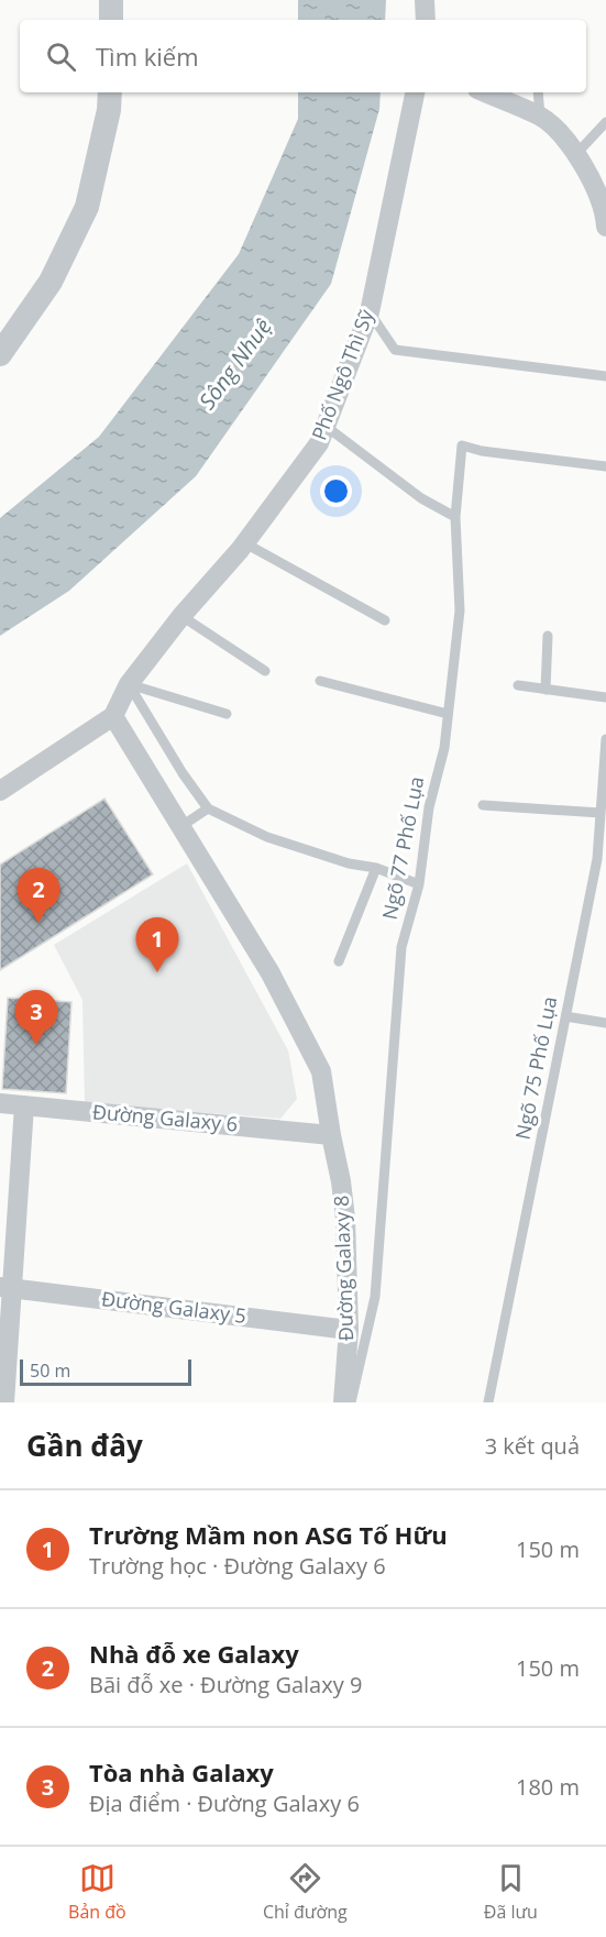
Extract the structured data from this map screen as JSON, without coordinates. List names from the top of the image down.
{
  "streets": {
    "street": [
      "Phố Ngô Thì Sỹ",
      "Đường Galaxy 6",
      "Đường Galaxy 8",
      "Đường Galaxy 5"
    ],
    "lane": ["Ngõ 77 Phố Lụa", "Ngõ 75 Phố Lụa"]
  },
  "crossings": [
    ["Phố Ngô Thì Sỹ", "Đường Galaxy 8"],
    ["Đường Galaxy 6", "Đường Galaxy 8"],
    ["Đường Galaxy 8", "Đường Galaxy 5"]
  ],
  "water": ["Sông Nhuệ"],
  "scale_bar": "50 m",
  "page": {
    "search": "Tìm kiếm",
    "pins": ["2", "1", "3"],
    "scale": "50 m",
    "heading": ["Gần đây", "3 kết quả"],
    "list": [
      {
        "mark": "1",
        "name": "Trường Mầm non ASG Tố Hữu",
        "note": "Trường học · Đường Galaxy 6",
        "value": "150 m"
      },
      {
        "mark": "2",
        "name": "Nhà đỗ xe Galaxy",
        "note": "Bãi đỗ xe · Đường Galaxy 9",
        "value": "150 m"
      },
      {
        "mark": "3",
        "name": "Tòa nhà Galaxy",
        "note": "Địa điểm · Đường Galaxy 6",
        "value": "180 m"
      }
    ],
    "nav": ["Bản đồ", "Chỉ đường", "Đã lưu"]
  }
}
